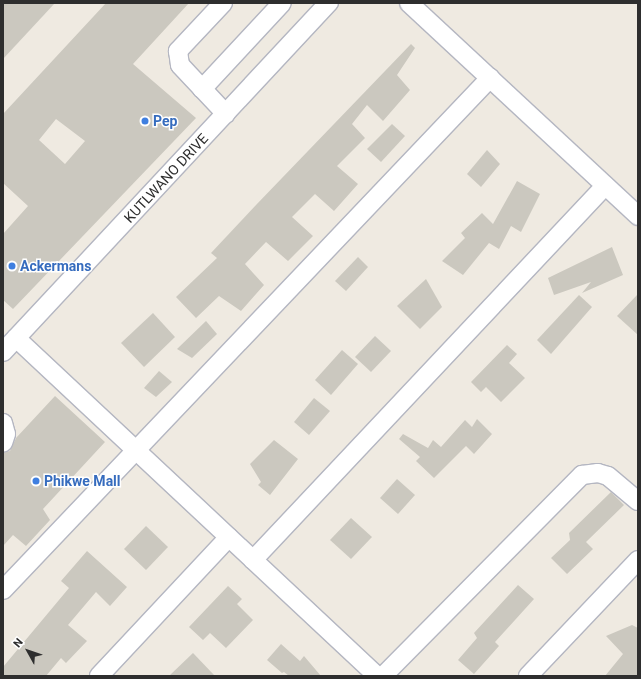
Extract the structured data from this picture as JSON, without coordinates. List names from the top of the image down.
{
  "streets": {
    "street": ["KUTLWANO DRIVE"]
  },
  "places": ["Pep", "Ackermans", "Phikwe Mall"],
  "north": "top left"
}
